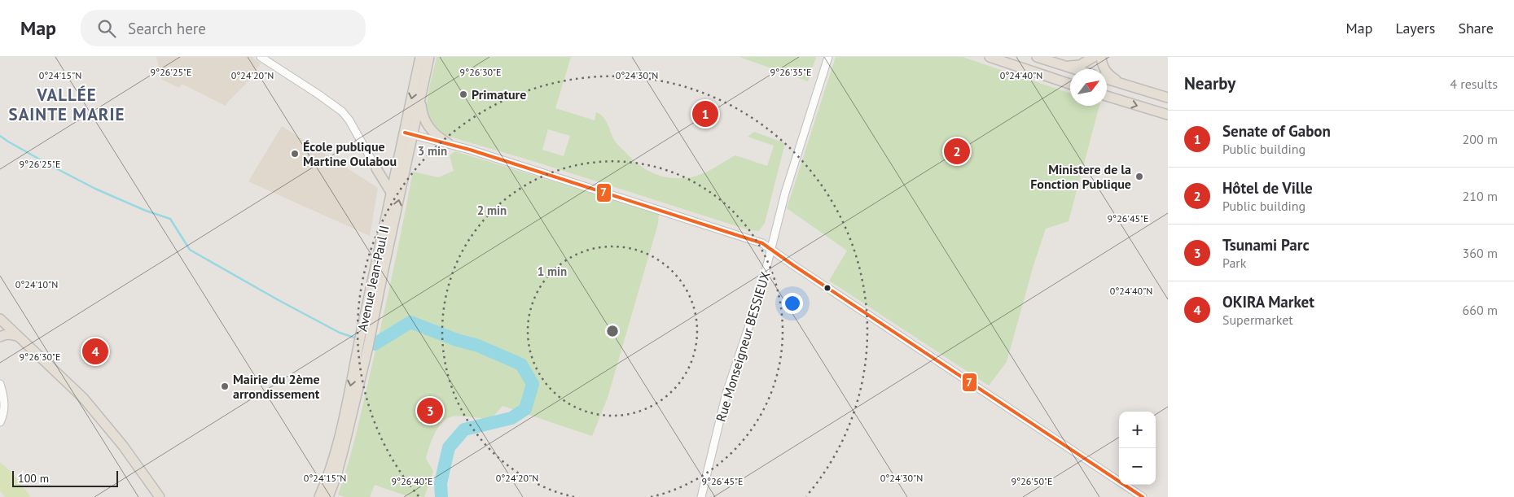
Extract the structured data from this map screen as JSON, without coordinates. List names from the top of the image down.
{
  "streets": {
    "main road": ["Avenue Jean-Paul II"],
    "street": ["Rue Monseigneur BESSIEUX"]
  },
  "districts": ["VALLÉE SAINTE MARIE"],
  "places": [
    "Primature",
    "École publique Martine Oulabou",
    "Ministere de la Fonction Publique",
    "Mairie du 2ème arrondissement"
  ],
  "lines": ["transit line 7"],
  "scale_bar": "100 m",
  "north": "top right",
  "page": {
    "header": "Map",
    "search": "Search here",
    "nav": ["Map", "Layers", "Share"],
    "heading": ["Nearby", "4 results"],
    "pins": [
      "1",
      "2",
      "4",
      "3"
    ],
    "list": [
      {
        "mark": "1",
        "name": "Senate of Gabon",
        "note": "Public building",
        "value": "200 m"
      },
      {
        "mark": "2",
        "name": "Hôtel de Ville",
        "note": "Public building",
        "value": "210 m"
      },
      {
        "mark": "3",
        "name": "Tsunami Parc",
        "note": "Park",
        "value": "360 m"
      },
      {
        "mark": "4",
        "name": "OKIRA Market",
        "note": "Supermarket",
        "value": "660 m"
      }
    ],
    "map_buttons": ["+", "−"],
    "scale": "100 m"
  },
  "coordinates": [
    "9°26'30\"E",
    "9°26'35\"E",
    "9°26'25\"E",
    "0°24'15\"N",
    "0°24'20\"N",
    "0°24'30\"N",
    "0°24'40\"N",
    "9°26'45\"E",
    "0°24'10\"N",
    "9°26'40\"E",
    "9°26'50\"E"
  ],
  "rings": ["3 min", "2 min", "1 min"]
}
